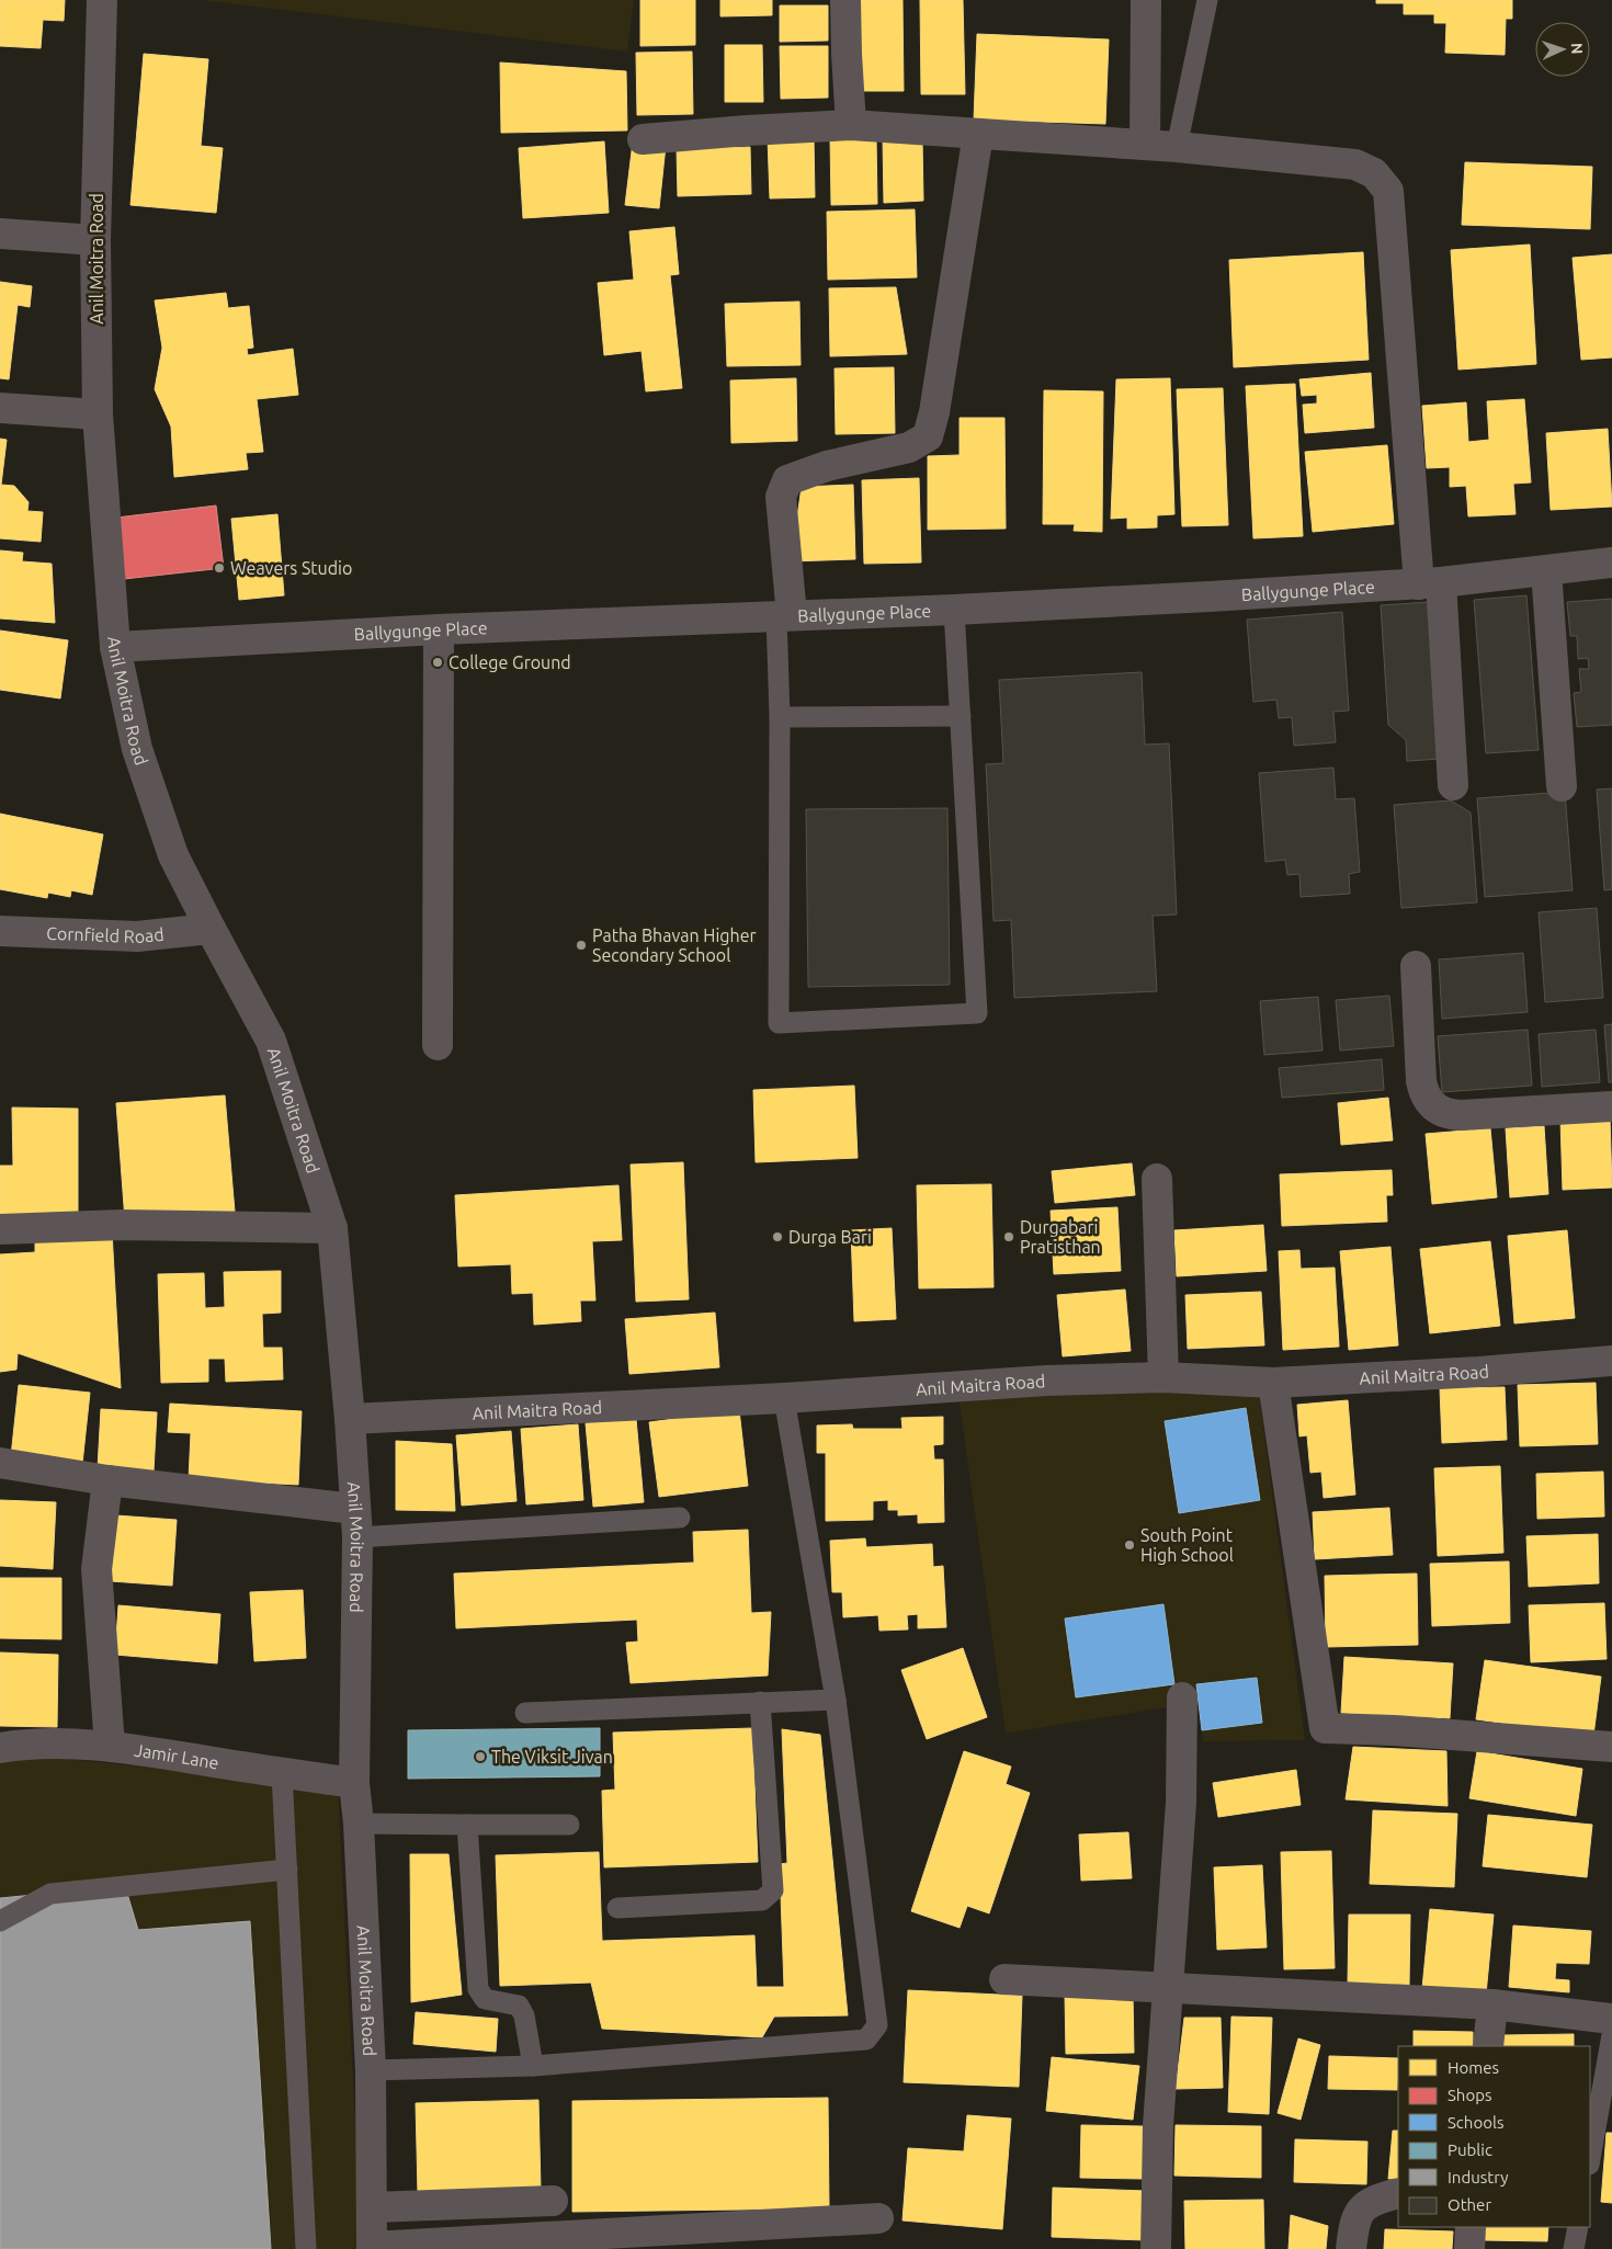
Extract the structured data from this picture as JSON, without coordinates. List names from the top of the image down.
{
  "streets": {
    "street": [
      "Anil Moitra Road",
      "Ballygunge Place",
      "Cornfield Road",
      "Anil Maitra Road",
      "Jamir Lane"
    ]
  },
  "crossings": [
    ["Anil Moitra Road", "Ballygunge Place"],
    ["Anil Moitra Road", "Cornfield Road"],
    ["Anil Moitra Road", "Anil Maitra Road"],
    ["Anil Moitra Road", "Jamir Lane"]
  ],
  "places": [
    "Weavers Studio",
    "College Ground",
    "Patha Bhavan Higher Secondary School",
    "Durga Bari",
    "Durgabari Pratisthan",
    "South Point High School",
    "The Viksit Jivan"
  ],
  "legend": [
    "Homes",
    "Shops",
    "Schools",
    "Public",
    "Industry",
    "Other"
  ],
  "north": "right"
}
